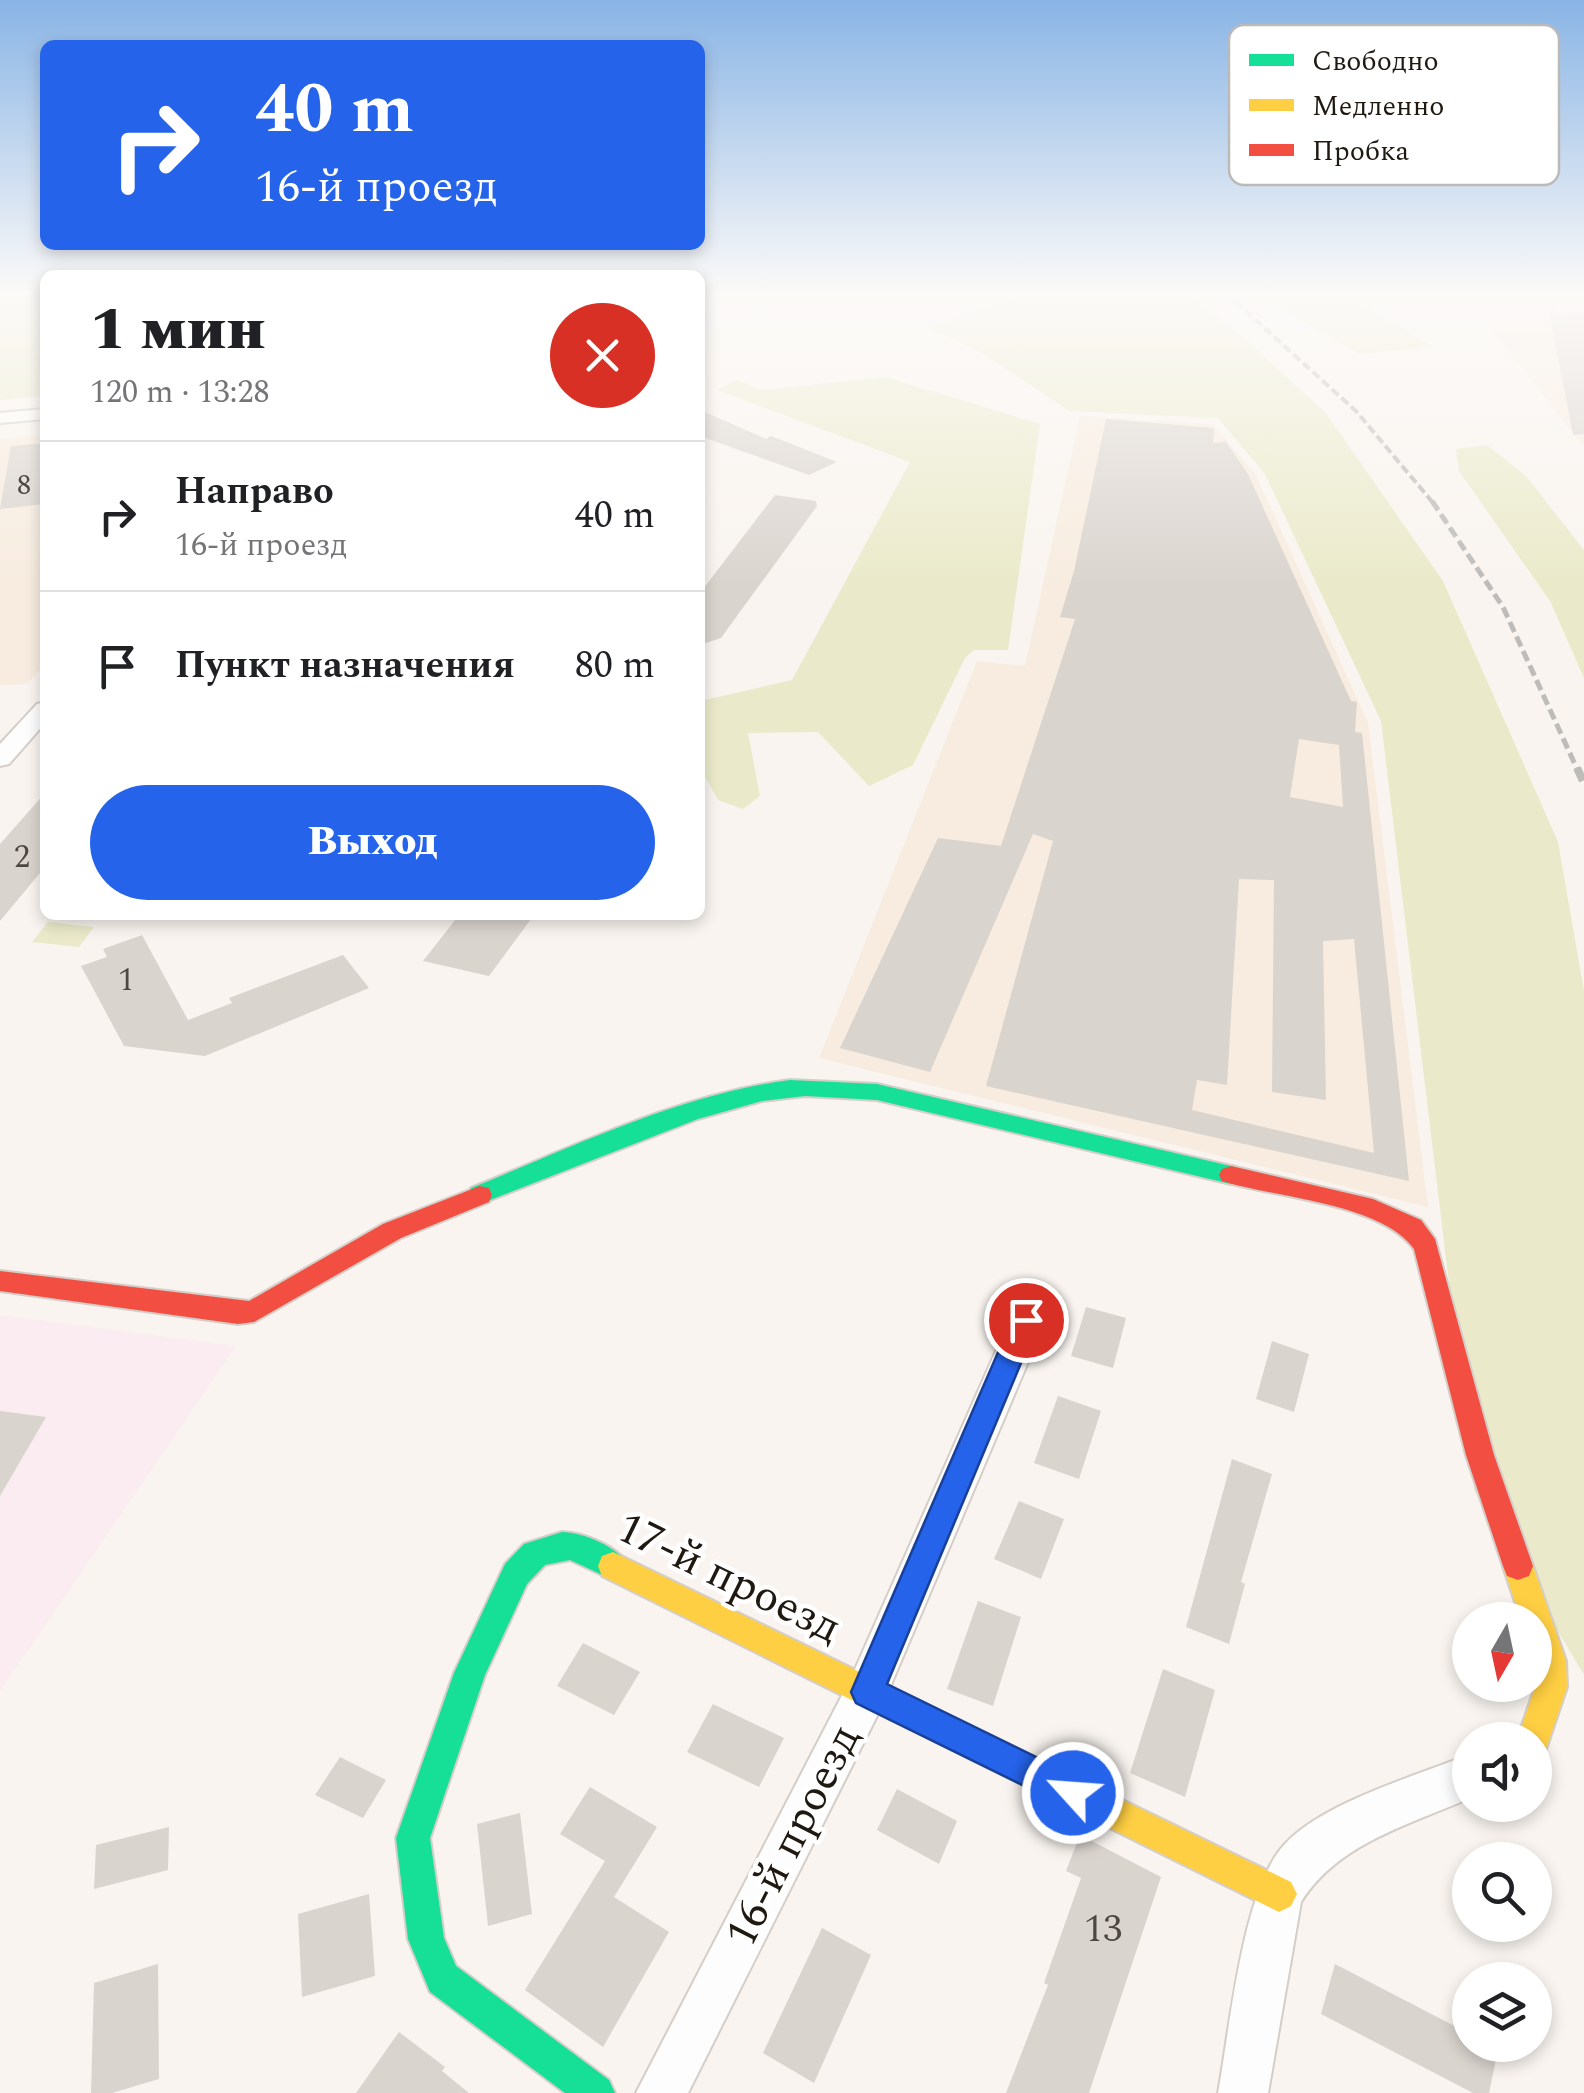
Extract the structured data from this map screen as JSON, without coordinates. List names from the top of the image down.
{
  "streets": {
    "street": ["17-й проезд", "16-й проезд"]
  },
  "crossings": [
    ["17-й проезд", "16-й проезд"]
  ],
  "house_numbers": [
    "8",
    "2",
    "1",
    "13"
  ],
  "legend": ["Свободно", "Медленно", "Пробка"],
  "north": "bottom",
  "page": {
    "turn": ["40 m", "16-й проезд"],
    "heading": ["1 мин", "120 m · 13:28"],
    "list": [
      {
        "name": "Направо",
        "note": "16-й проезд",
        "value": "40 m"
      },
      {
        "name": "Пункт назначения",
        "value": "80 m"
      }
    ],
    "buttons": "Выход"
  }
}
